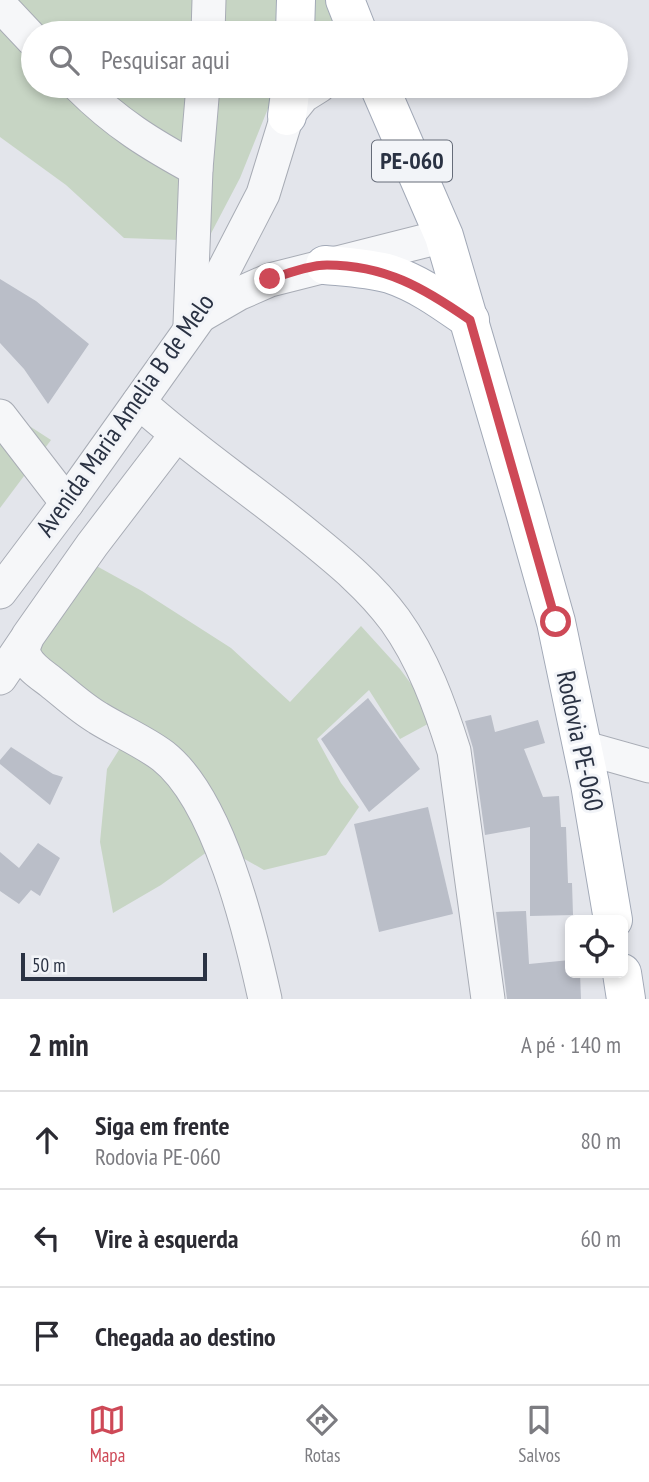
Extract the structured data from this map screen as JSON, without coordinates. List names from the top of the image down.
{
  "streets": {
    "main road": ["PE-060", "Rodovia PE-060"],
    "street": ["Avenida Maria Amelia B de Melo"]
  },
  "crossings": [
    ["PE-060", "Rodovia PE-060"]
  ],
  "scale_bar": "50 m",
  "page": {
    "search": "Pesquisar aqui",
    "scale": "50 m",
    "heading": ["2 min", "A pé · 140 m"],
    "list": [
      ["Siga em frente", "Rodovia PE-060", "80 m"],
      ["Vire à esquerda", "60 m"],
      "Chegada ao destino"
    ],
    "nav": ["Mapa", "Rotas", "Salvos"]
  }
}
